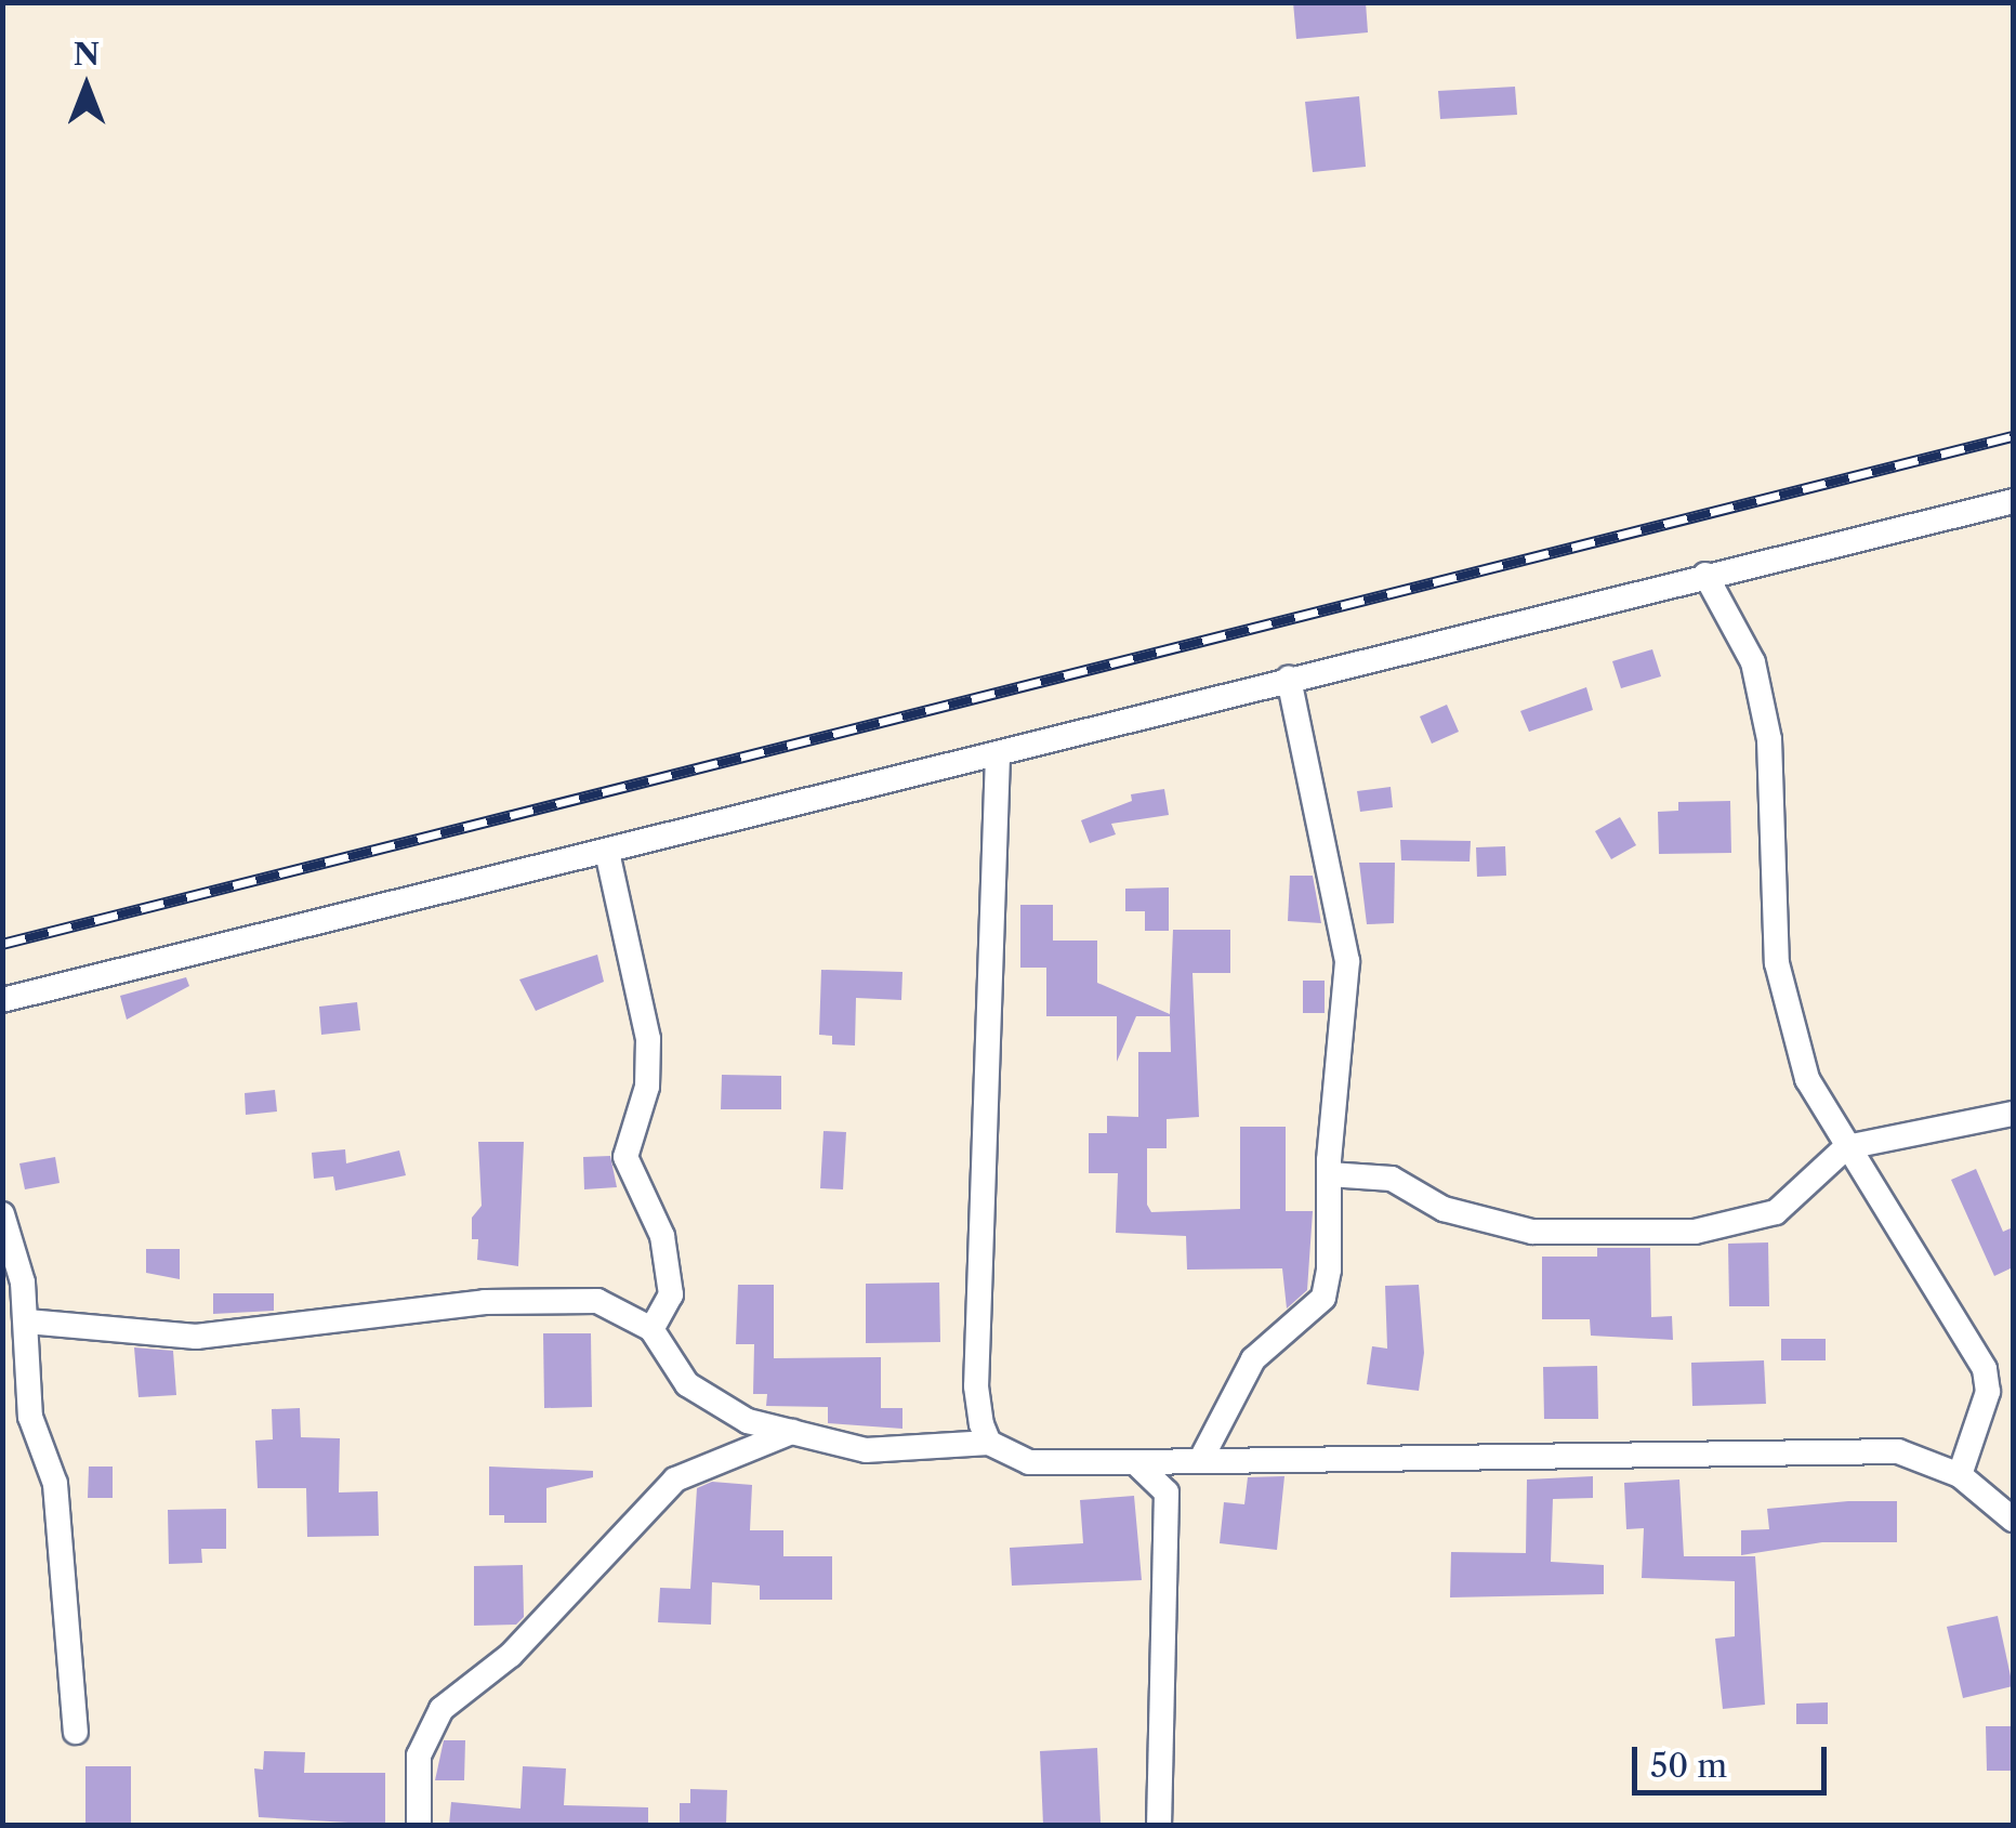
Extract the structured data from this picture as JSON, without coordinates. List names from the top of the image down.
{
  "scale_bar": "50 m",
  "north": "top"
}
